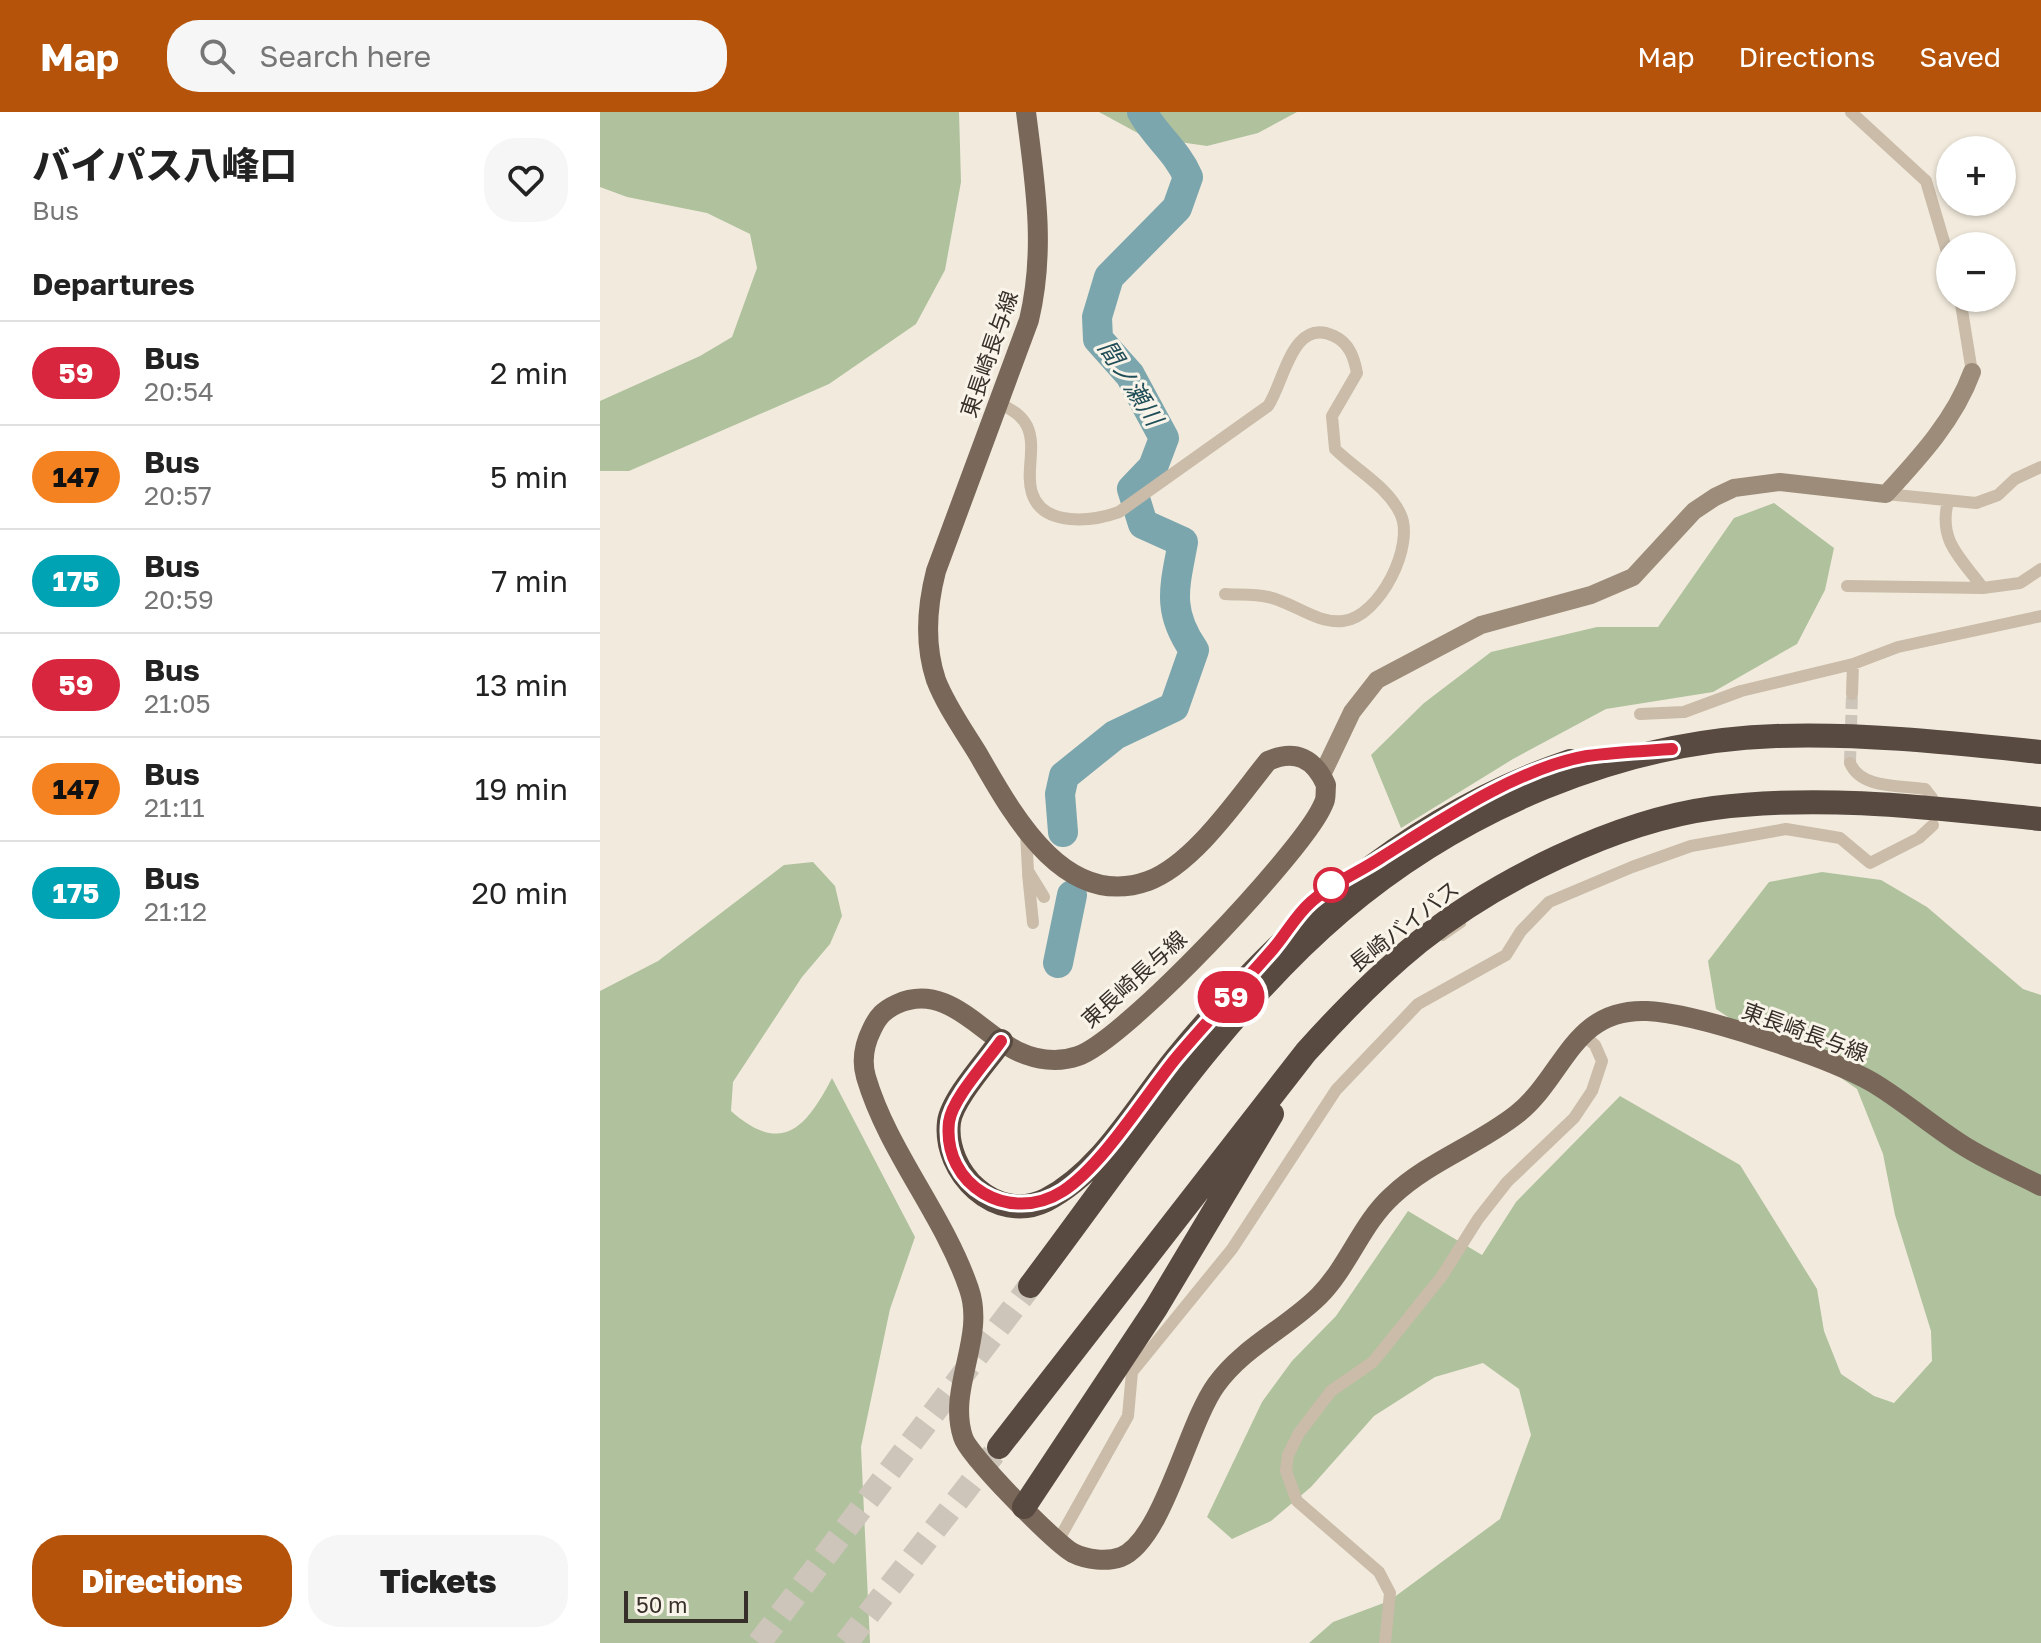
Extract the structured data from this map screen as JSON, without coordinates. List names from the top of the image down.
{
  "streets": {
    "highway": ["長崎バイパス"],
    "main road": ["東長崎長与線"]
  },
  "water": ["間ノ瀬川"],
  "lines": ["bus line 59"],
  "scale_bar": "50 m",
  "page": {
    "header": "Map",
    "search": "Search here",
    "nav": ["Map", "Directions", "Saved"],
    "heading": [
      ["バイパス八峰口", "Bus"],
      "Departures"
    ],
    "on_map": "59",
    "map_buttons": ["+", "−"],
    "list": [
      {
        "mark": "59",
        "name": "Bus",
        "note": "20:54",
        "value": "2 min"
      },
      {
        "mark": "147",
        "name": "Bus",
        "note": "20:57",
        "value": "5 min"
      },
      {
        "mark": "175",
        "name": "Bus",
        "note": "20:59",
        "value": "7 min"
      },
      {
        "mark": "59",
        "name": "Bus",
        "note": "21:05",
        "value": "13 min"
      },
      {
        "mark": "147",
        "name": "Bus",
        "note": "21:11",
        "value": "19 min"
      },
      {
        "mark": "175",
        "name": "Bus",
        "note": "21:12",
        "value": "20 min"
      }
    ],
    "buttons": ["Directions", "Tickets"],
    "scale": "50 m"
  }
}
